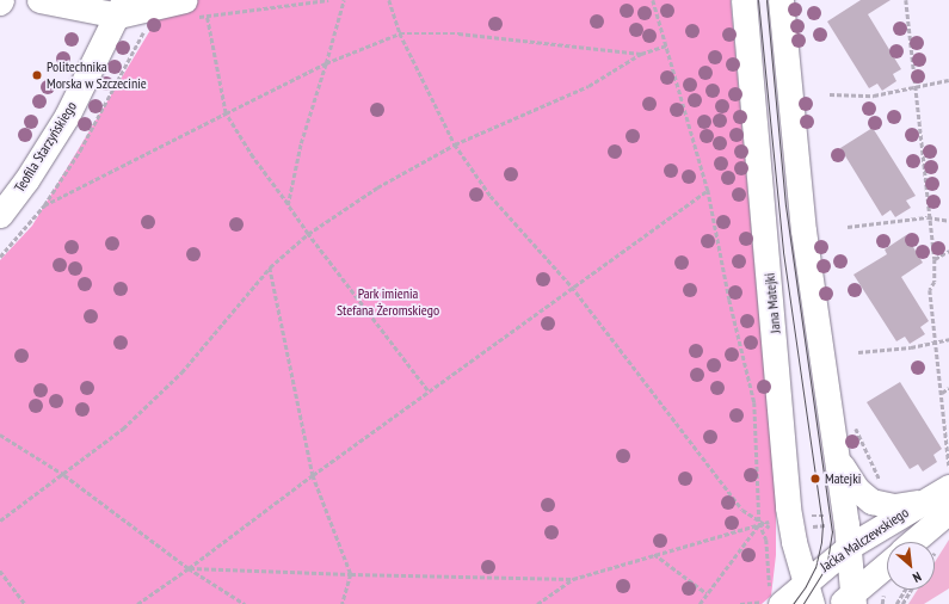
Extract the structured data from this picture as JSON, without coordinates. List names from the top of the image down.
{
  "streets": {
    "street": ["Teofila Starzyńskiego", "Jana Matejki", "Jacka Malczewskiego"]
  },
  "crossings": [
    ["Jana Matejki", "Jacka Malczewskiego"]
  ],
  "parks": ["Park imienia Stefana Żeromskiego"],
  "places": ["Politechnika Morska w Szczecinie", "Matejki"],
  "north": "bottom right"
}
